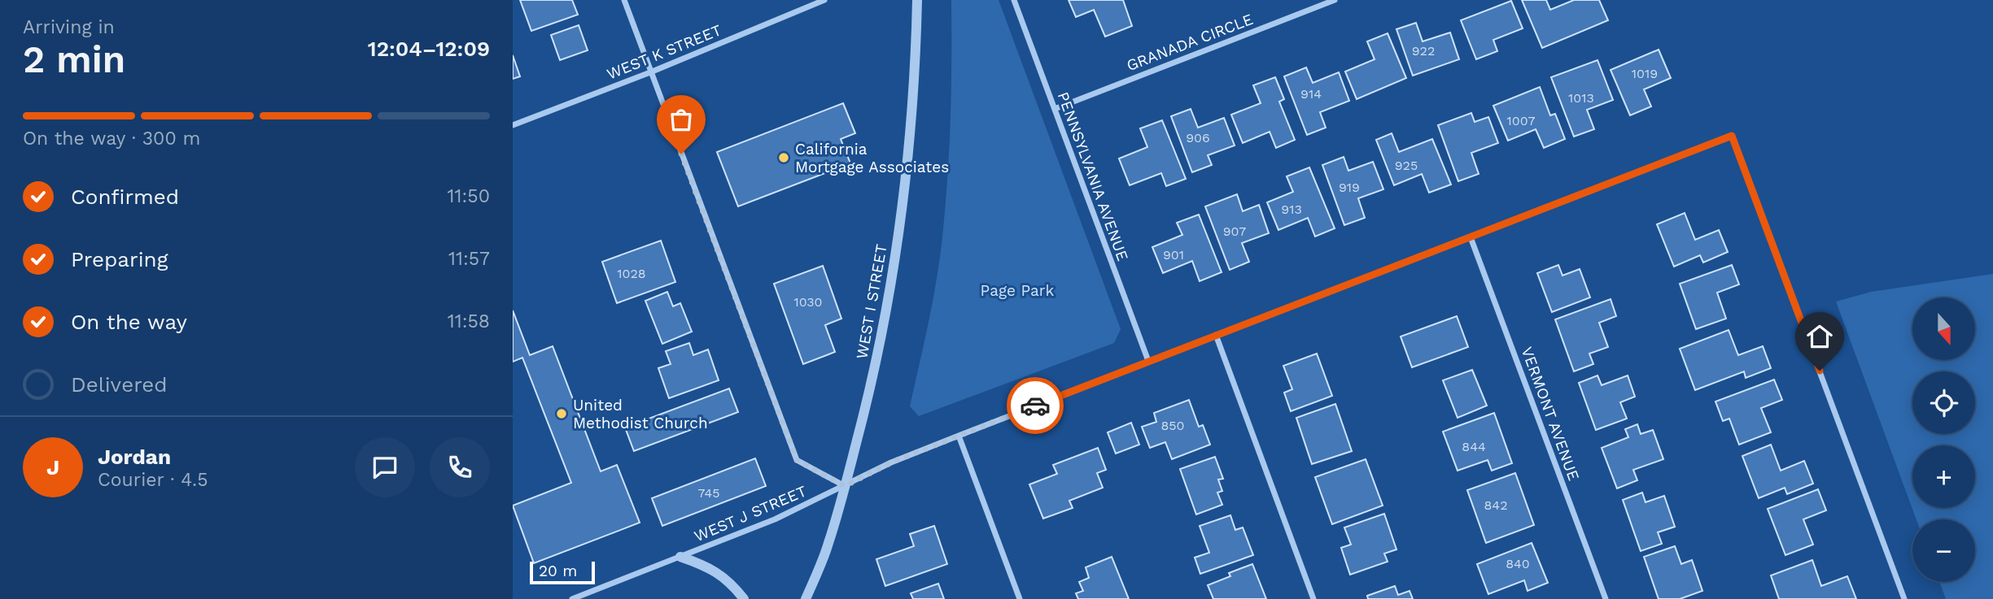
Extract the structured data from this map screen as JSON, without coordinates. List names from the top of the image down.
{
  "streets": {
    "street": [
      "GRANADA CIRCLE",
      "WEST K STREET",
      "PENNSYLVANIA AVENUE",
      "WEST I STREET",
      "VERMONT AVENUE",
      "WEST J STREET"
    ]
  },
  "crossings": [
    ["GRANADA CIRCLE", "PENNSYLVANIA AVENUE"],
    ["PENNSYLVANIA AVENUE", "WEST J STREET"],
    ["WEST I STREET", "WEST J STREET"],
    ["VERMONT AVENUE", "WEST J STREET"]
  ],
  "parks": ["Page Park"],
  "places": ["California Mortgage Associates", "United Methodist Church"],
  "house_numbers": [
    "922",
    "1019",
    "914",
    "1013",
    "1007",
    "906",
    "925",
    "919",
    "913",
    "907",
    "901",
    "1028",
    "1030",
    "850",
    "844",
    "745",
    "842",
    "840"
  ],
  "scale_bar": "20 m",
  "north": "bottom",
  "page": {
    "heading": ["2 min", "Arriving in", "12:04–12:09"],
    "panel": ["Jordan", "Courier · 4.5"],
    "bar": "On the way · 300 m",
    "list": [
      ["Confirmed", "11:50"],
      ["Preparing", "11:57"],
      ["On the way", "11:58"],
      "Delivered"
    ],
    "map_buttons": ["+", "−"],
    "round": "J",
    "scale": "20 m"
  }
}
